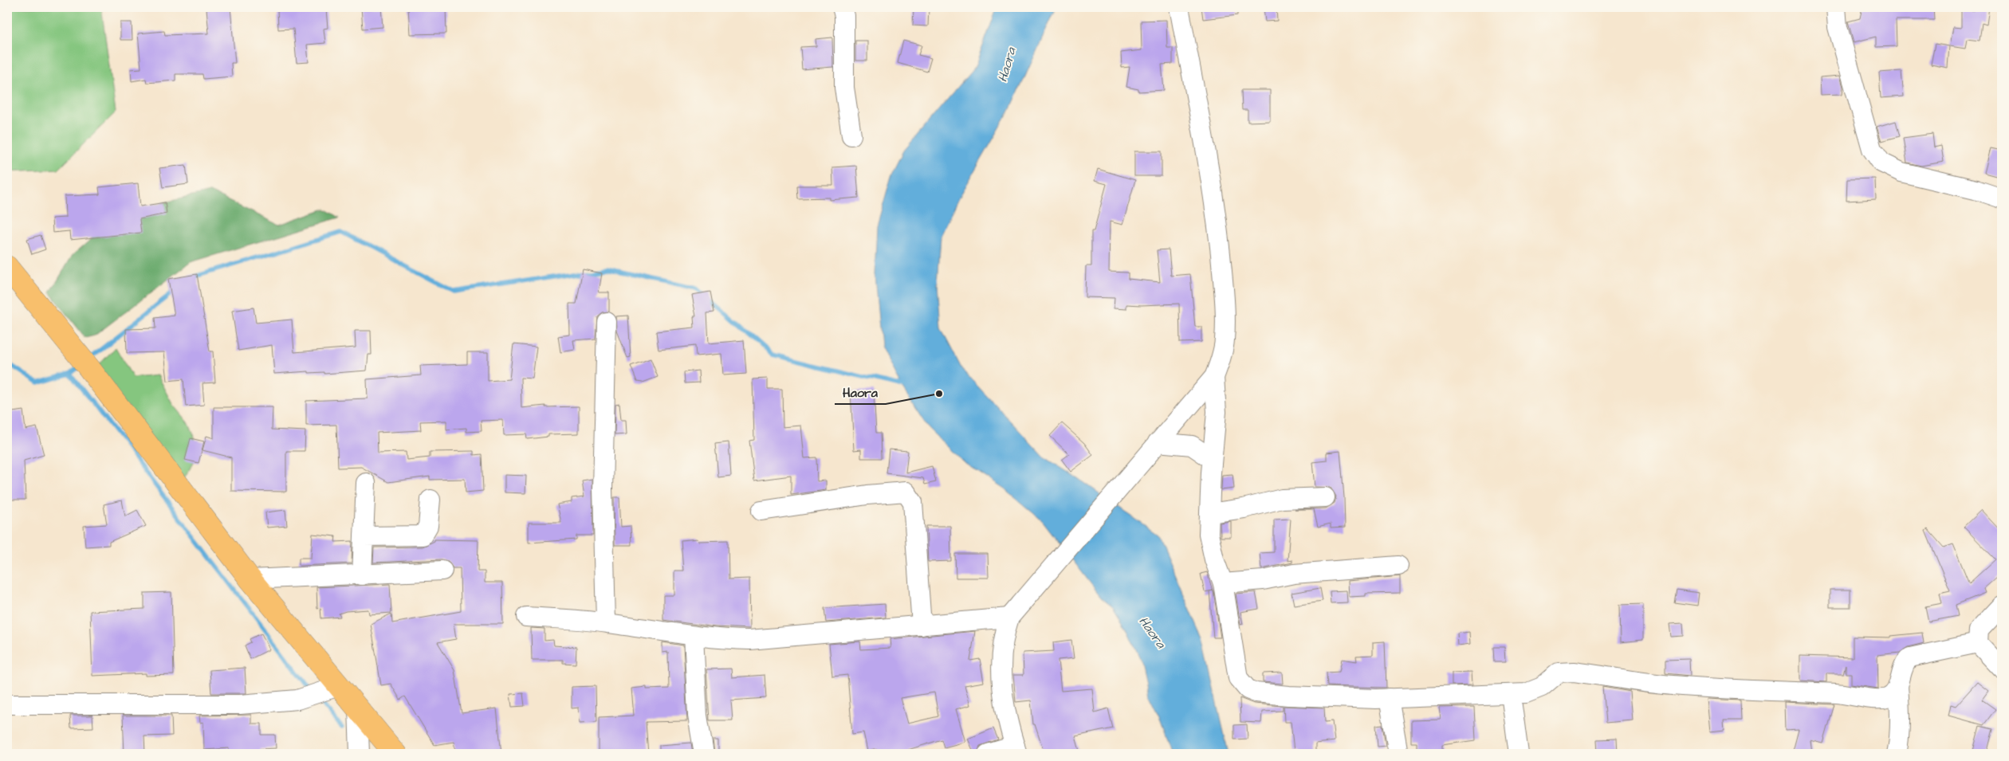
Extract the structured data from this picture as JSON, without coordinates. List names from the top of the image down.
{
  "water": ["Haora"],
  "places": ["Haora"]
}
